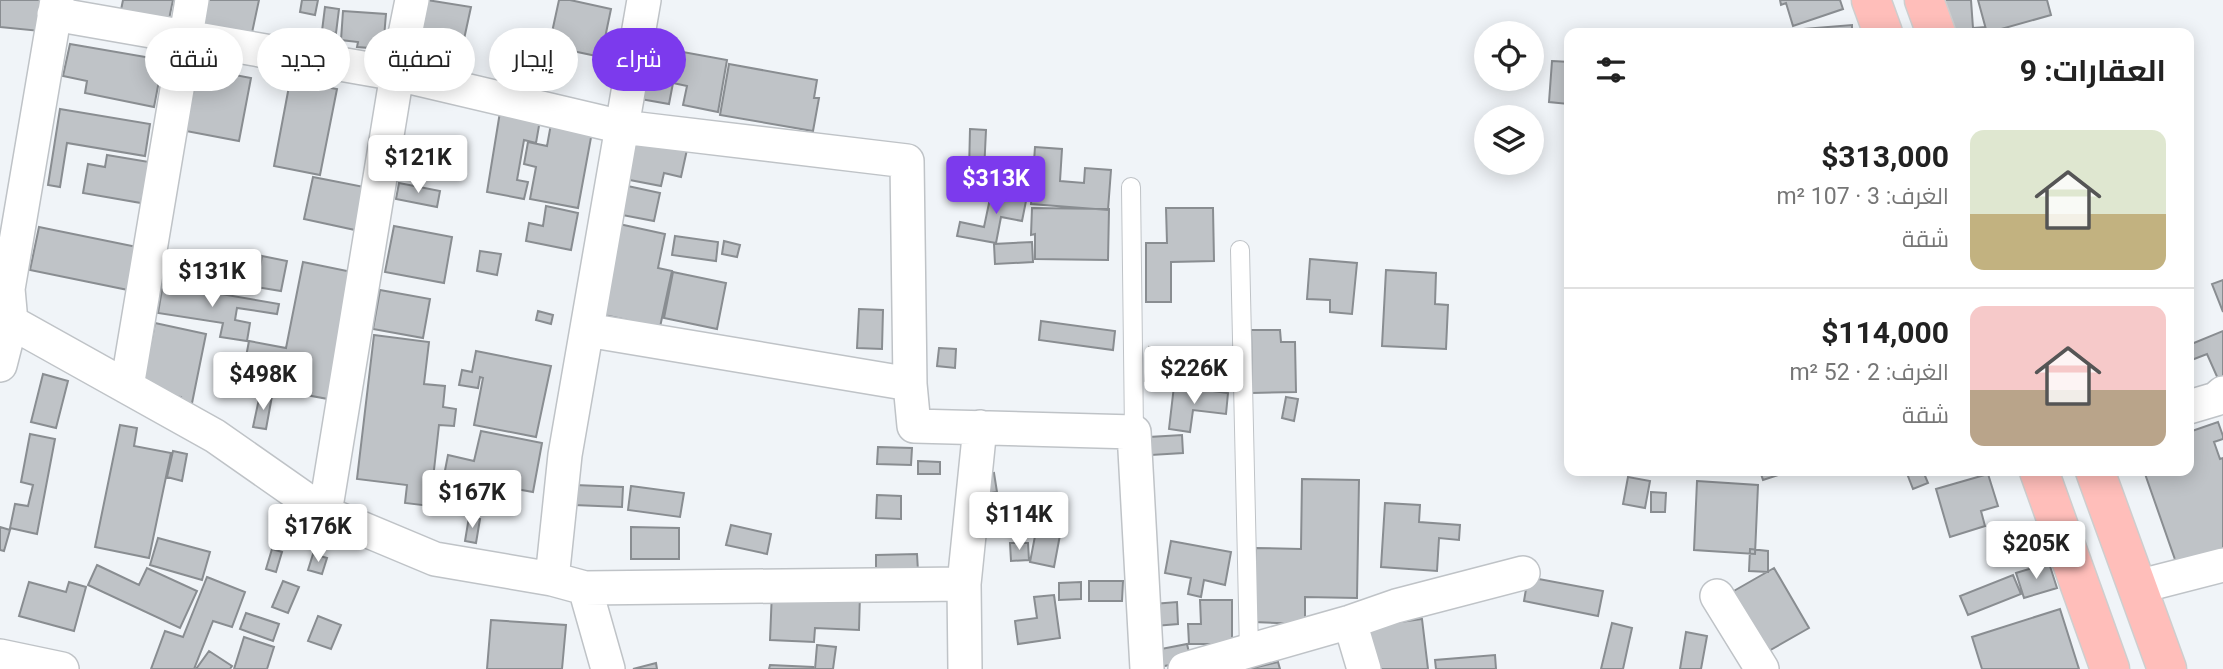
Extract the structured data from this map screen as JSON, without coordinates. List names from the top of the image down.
{
  "page": {
    "chip": [
      "شراء",
      "إيجار",
      "تصفية",
      "جديد",
      "شقة"
    ],
    "heading": "العقارات: 9",
    "list": [
      {
        "name": "$313,000",
        "note": "الغرف: 3 · 107 m² · شقة"
      },
      {
        "name": "$114,000",
        "note": "الغرف: 2 · 52 m² · شقة"
      }
    ],
    "price": [
      "$121K",
      "$313K",
      "$131K",
      "$226K",
      "$498K",
      "$167K",
      "$114K",
      "$176K",
      "$205K"
    ]
  }
}
